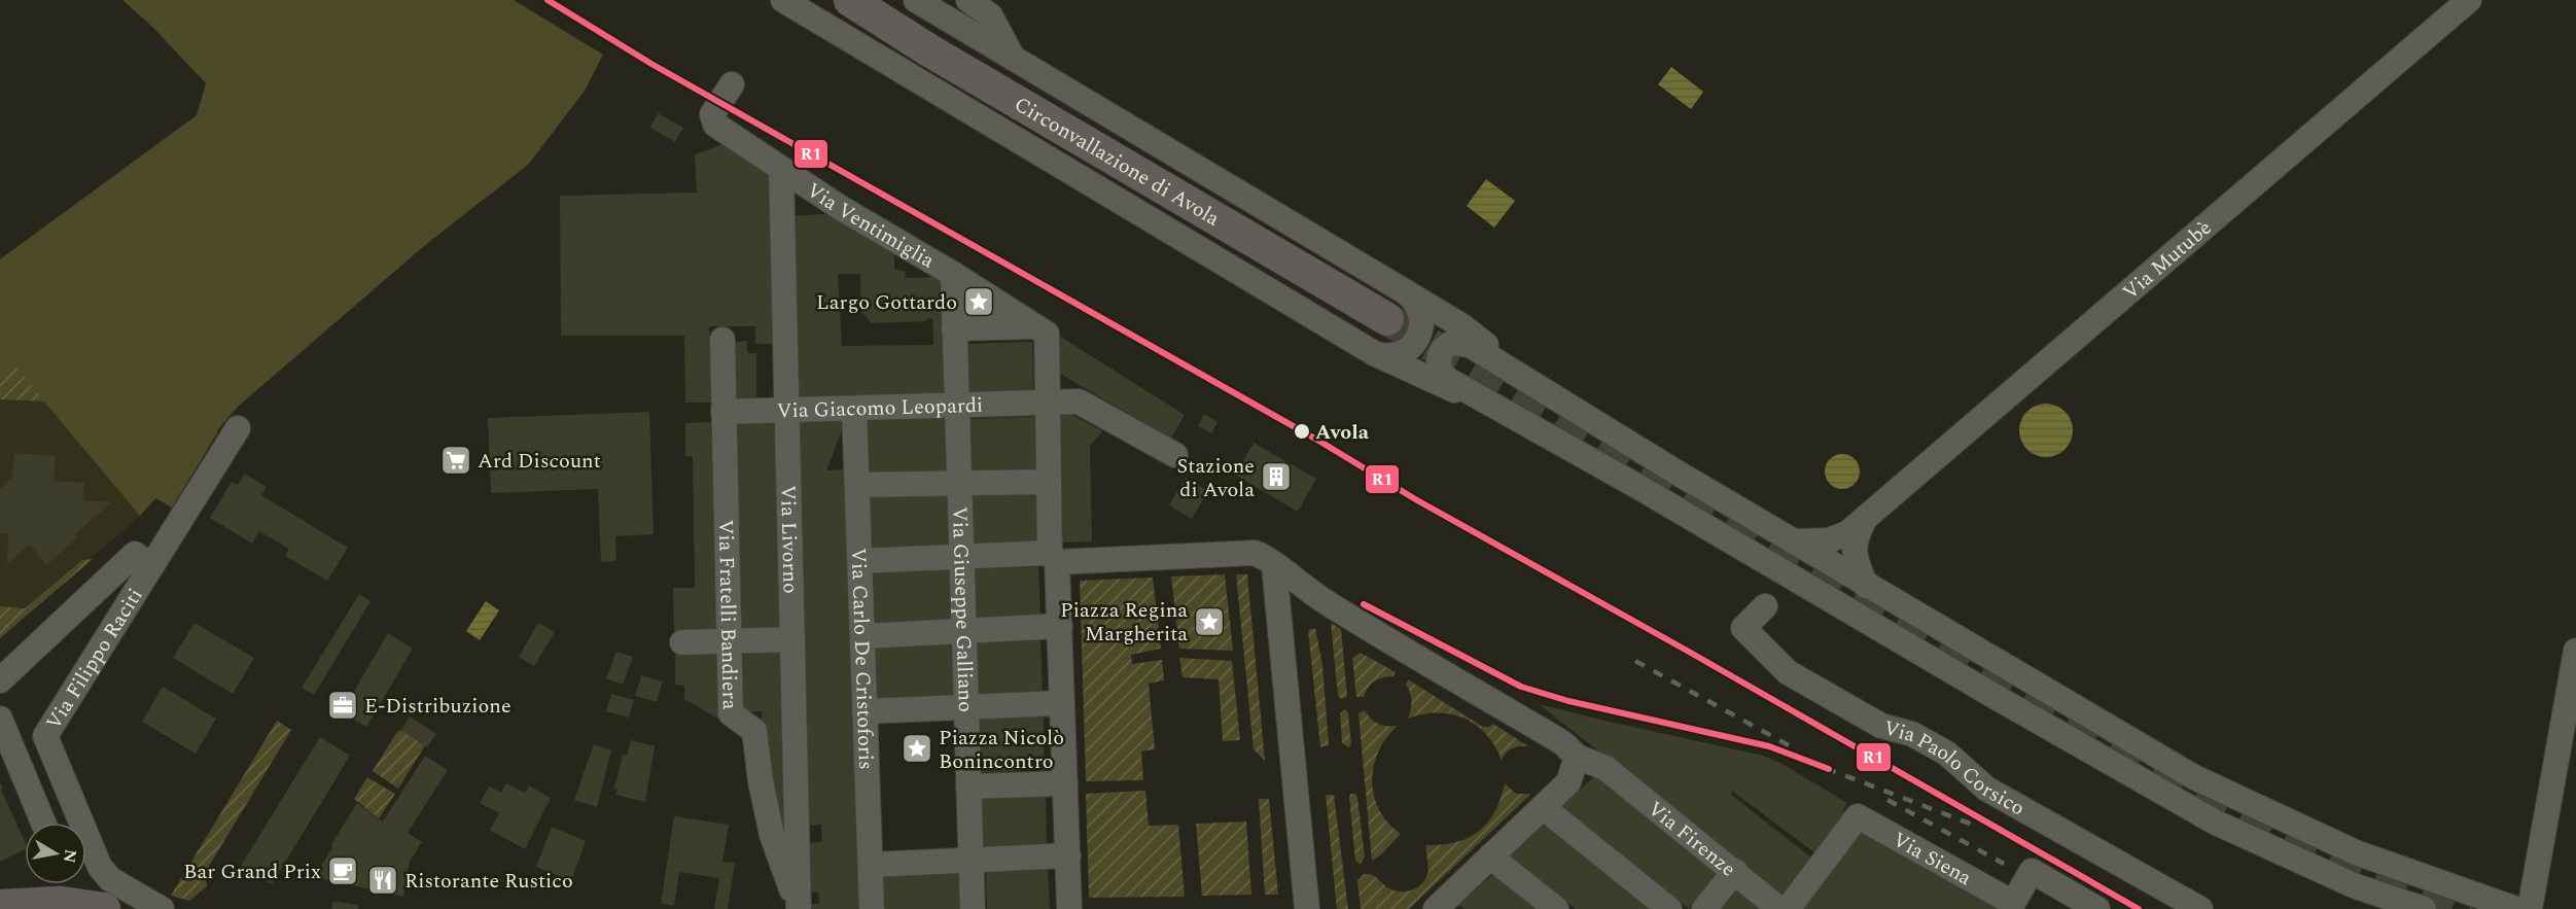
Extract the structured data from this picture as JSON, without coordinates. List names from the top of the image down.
{
  "streets": {
    "main road": ["Circonvallazione di Avola"],
    "street": [
      "Via Ventimiglia",
      "Via Mutubè",
      "Via Giacomo Leopardi",
      "Via Livorno",
      "Via Giuseppe Galliano",
      "Via Fratelli Bandiera",
      "Via Filippo Raciti",
      "Via Carlo De Cristoforis",
      "Via Paolo Corsico",
      "Via Firenze",
      "Via Siena"
    ]
  },
  "crossings": [
    ["Via Ventimiglia", "Via Livorno"],
    ["Via Ventimiglia", "Via Giuseppe Galliano"],
    ["Via Giacomo Leopardi", "Via Livorno"],
    ["Via Giacomo Leopardi", "Via Giuseppe Galliano"],
    ["Via Giacomo Leopardi", "Via Fratelli Bandiera"],
    ["Via Giacomo Leopardi", "Via Carlo De Cristoforis"],
    ["Via Livorno", "Via Fratelli Bandiera"],
    ["Via Giuseppe Galliano", "Via Firenze"],
    ["Via Carlo De Cristoforis", "Via Firenze"]
  ],
  "places": {
    "place": ["Largo Gottardo", "Piazza Regina Margherita", "Piazza Nicolò Bonincontro"],
    "other": ["Avola"],
    "supermarket": ["Ard Discount"],
    "building": ["Stazione di Avola"],
    "office": ["E-Distribuzione"],
    "cafe": ["Bar Grand Prix"],
    "restaurant": ["Ristorante Rustico"]
  },
  "lines": ["transit line R1"],
  "north": "right"
}
